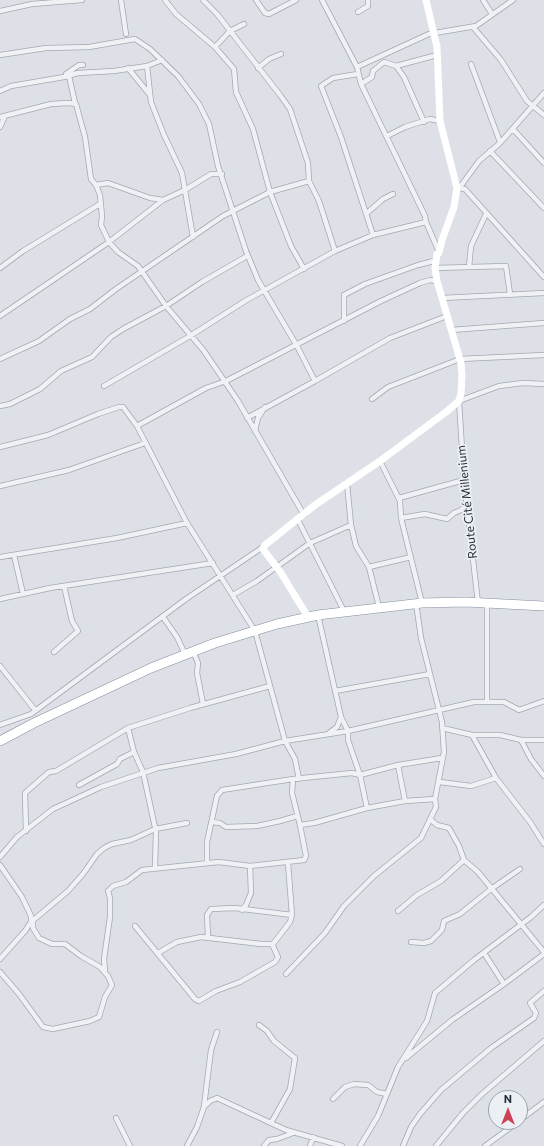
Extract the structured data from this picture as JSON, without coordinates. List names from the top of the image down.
{
  "streets": {
    "street": ["Route Cité Millenium"]
  },
  "north": "top"
}
